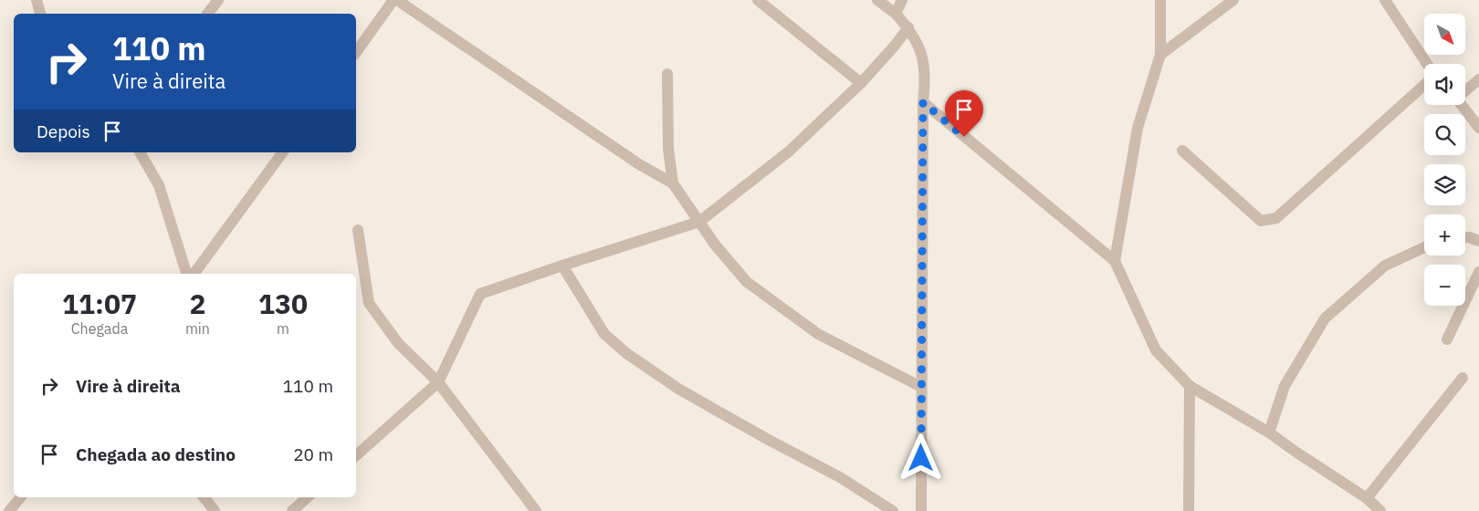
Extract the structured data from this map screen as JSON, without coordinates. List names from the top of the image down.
{
  "north": "bottom right",
  "page": {
    "map_buttons": ["+", "−"],
    "turn": ["110 m", "Vire à direita"],
    "then": "Depois",
    "eta": [
      "11:07",
      "Chegada",
      "2",
      "min",
      "130",
      "m"
    ],
    "list": [
      {
        "name": "Vire à direita",
        "value": "110 m"
      },
      {
        "name": "Chegada ao destino",
        "value": "20 m"
      }
    ]
  }
}
